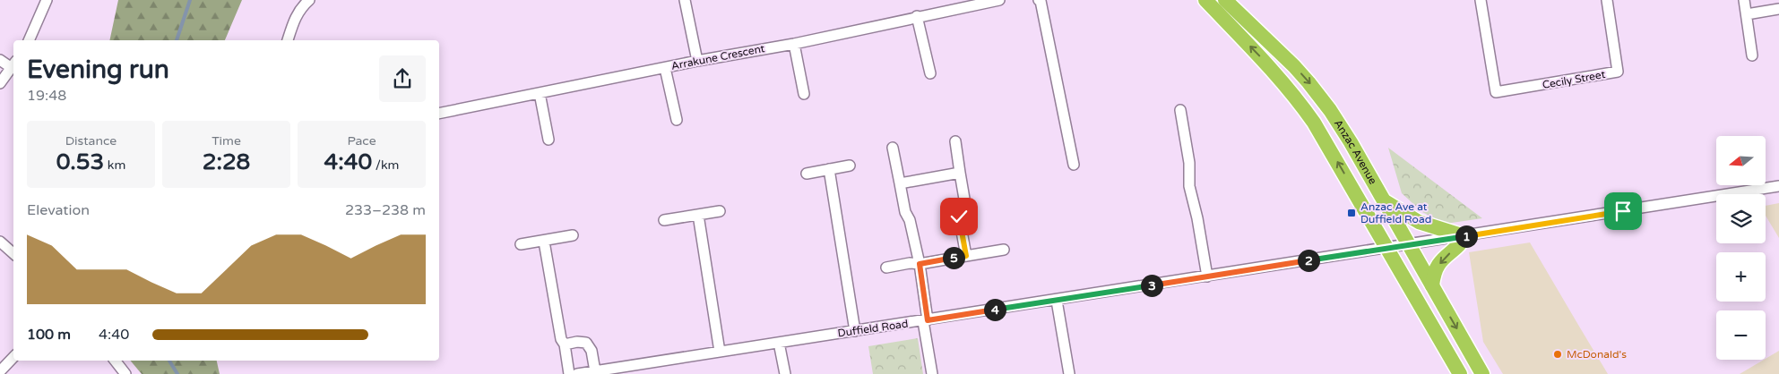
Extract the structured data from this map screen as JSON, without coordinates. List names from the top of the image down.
{
  "streets": {
    "highway": ["Anzac Avenue"],
    "street": ["Arrakune Crescent", "Cecily Street", "Duffield Road"]
  },
  "crossings": [
    ["Anzac Avenue", "Duffield Road"]
  ],
  "places": {
    "transit": ["Anzac Ave at Duffield Road"],
    "other": ["McDonald's"]
  },
  "north": "left",
  "page": {
    "heading": ["Evening run", "19:48"],
    "stats": [
      ["Distance", "0.53 km"],
      ["Time", "2:28"],
      ["Pace", "4:40 /km"]
    ],
    "map_buttons": ["+", "−"],
    "chart": ["Elevation", "233–238 m"],
    "pins": [
      "1",
      "5",
      "2",
      "3",
      "4"
    ],
    "list": [
      {
        "name": "100 m",
        "note": "4:40"
      }
    ]
  }
}
